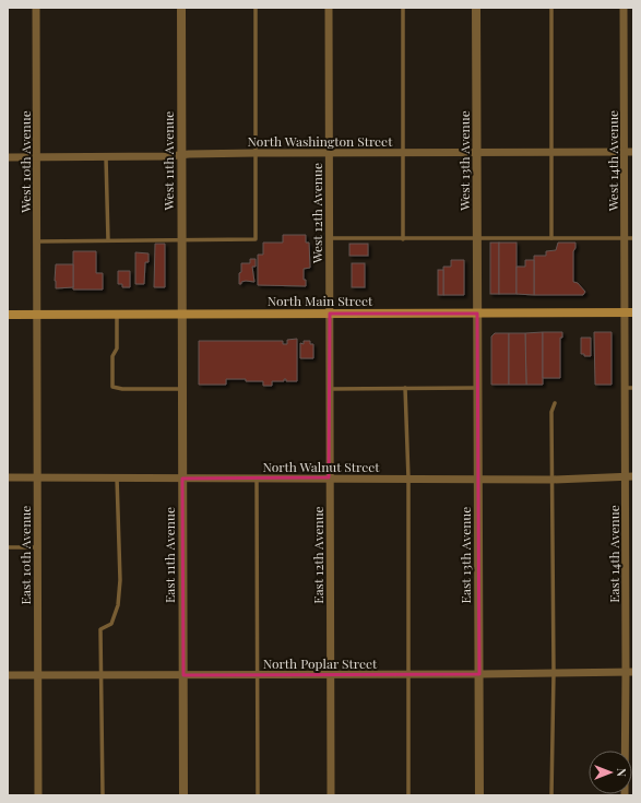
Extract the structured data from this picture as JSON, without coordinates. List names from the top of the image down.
{
  "streets": {
    "main road": ["North Main Street"],
    "street": [
      "North Washington Street",
      "West 11th Avenue",
      "West 13th Avenue",
      "West 14th Avenue",
      "West 10th Avenue",
      "West 12th Avenue",
      "North Walnut Street",
      "East 14th Avenue",
      "East 10th Avenue",
      "East 11th Avenue",
      "East 12th Avenue",
      "East 13th Avenue",
      "North Poplar Street"
    ]
  },
  "crossings": [
    ["North Washington Street", "West 11th Avenue"],
    ["North Washington Street", "West 13th Avenue"],
    ["North Washington Street", "West 14th Avenue"],
    ["North Washington Street", "West 10th Avenue"],
    ["North Washington Street", "West 12th Avenue"],
    ["West 11th Avenue", "North Main Street"],
    ["West 11th Avenue", "East 11th Avenue"],
    ["West 13th Avenue", "North Main Street"],
    ["West 13th Avenue", "East 13th Avenue"],
    ["West 14th Avenue", "North Main Street"],
    ["West 14th Avenue", "East 14th Avenue"],
    ["West 10th Avenue", "North Main Street"],
    ["West 10th Avenue", "East 10th Avenue"],
    ["West 12th Avenue", "North Main Street"],
    ["West 12th Avenue", "East 12th Avenue"],
    ["North Main Street", "East 14th Avenue"],
    ["North Main Street", "East 10th Avenue"],
    ["North Main Street", "East 11th Avenue"],
    ["North Main Street", "East 12th Avenue"],
    ["North Main Street", "East 13th Avenue"],
    ["North Walnut Street", "East 14th Avenue"],
    ["North Walnut Street", "East 10th Avenue"],
    ["North Walnut Street", "East 11th Avenue"],
    ["North Walnut Street", "East 12th Avenue"],
    ["North Walnut Street", "East 13th Avenue"],
    ["East 14th Avenue", "North Poplar Street"],
    ["East 10th Avenue", "North Poplar Street"],
    ["East 11th Avenue", "North Poplar Street"],
    ["East 12th Avenue", "North Poplar Street"],
    ["East 13th Avenue", "North Poplar Street"]
  ],
  "north": "right"
}
